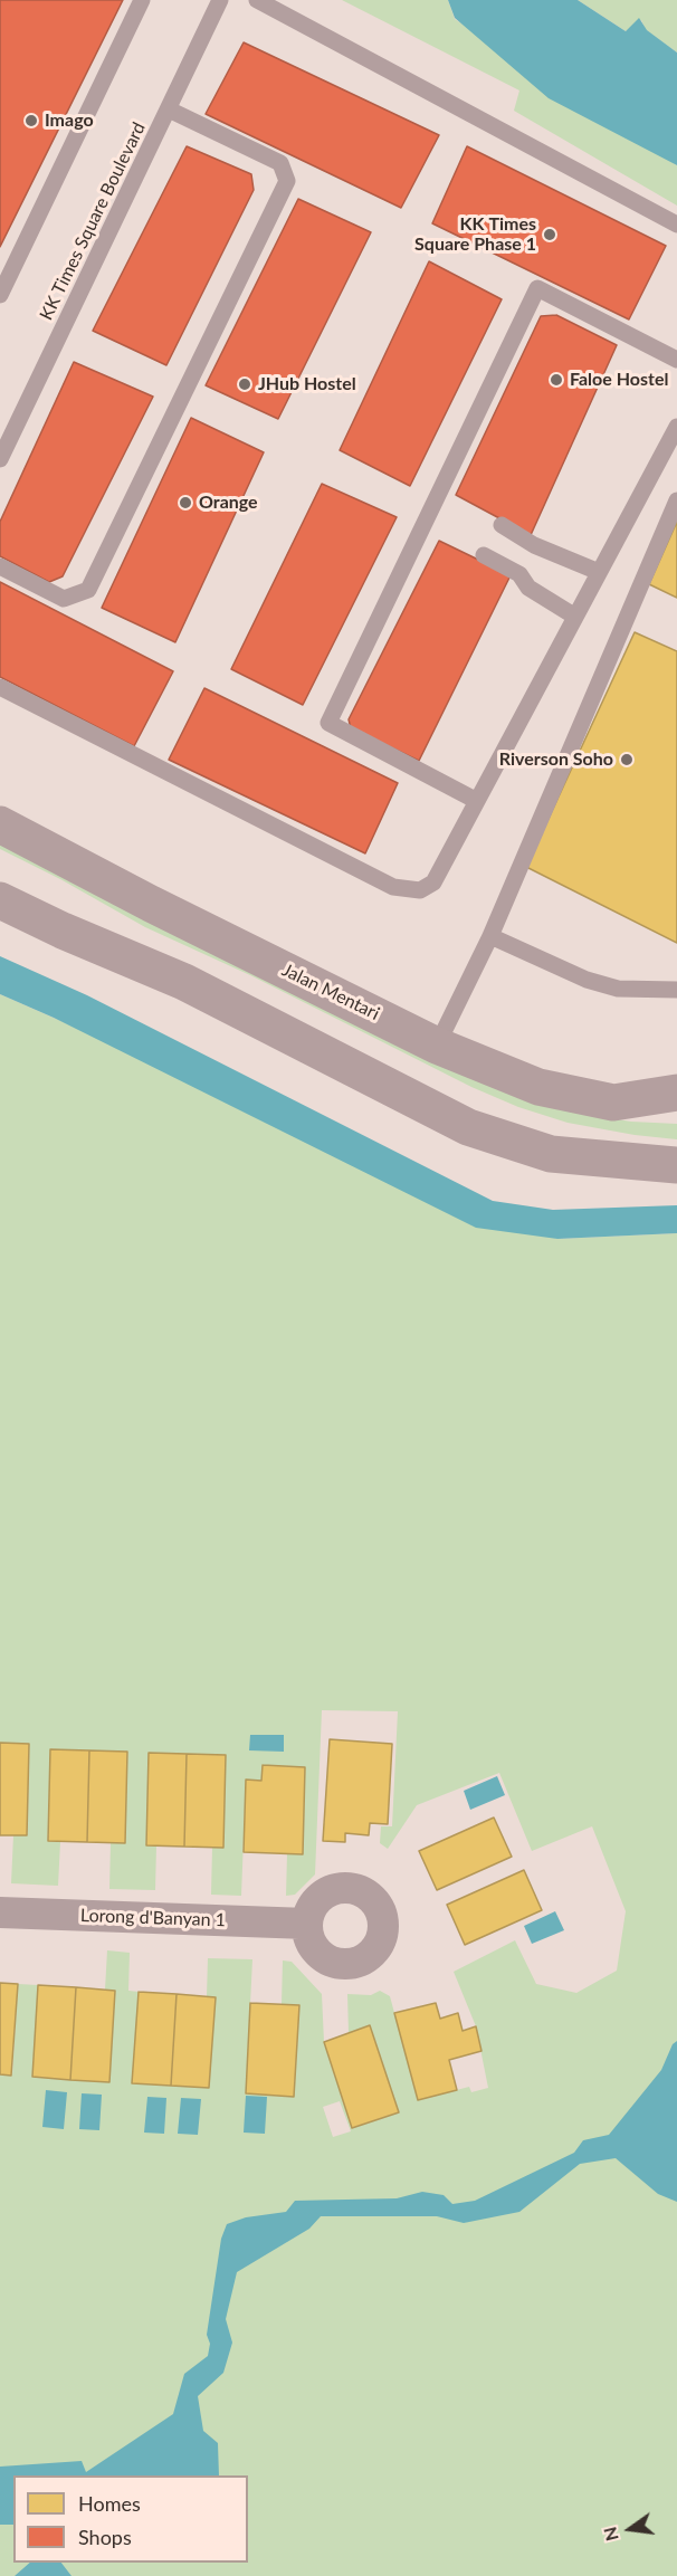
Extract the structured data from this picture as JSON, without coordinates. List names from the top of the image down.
{
  "streets": {
    "main road": ["Jalan Mentari"],
    "street": ["Lorong d'Banyan 1"],
    "lane": ["KK Times Square Boulevard"]
  },
  "places": [
    "Imago",
    "KK Times Square Phase 1",
    "Faloe Hostel",
    "JHub Hostel",
    "Orange",
    "Riverson Soho"
  ],
  "legend": ["Homes", "Shops"],
  "north": "left"
}
